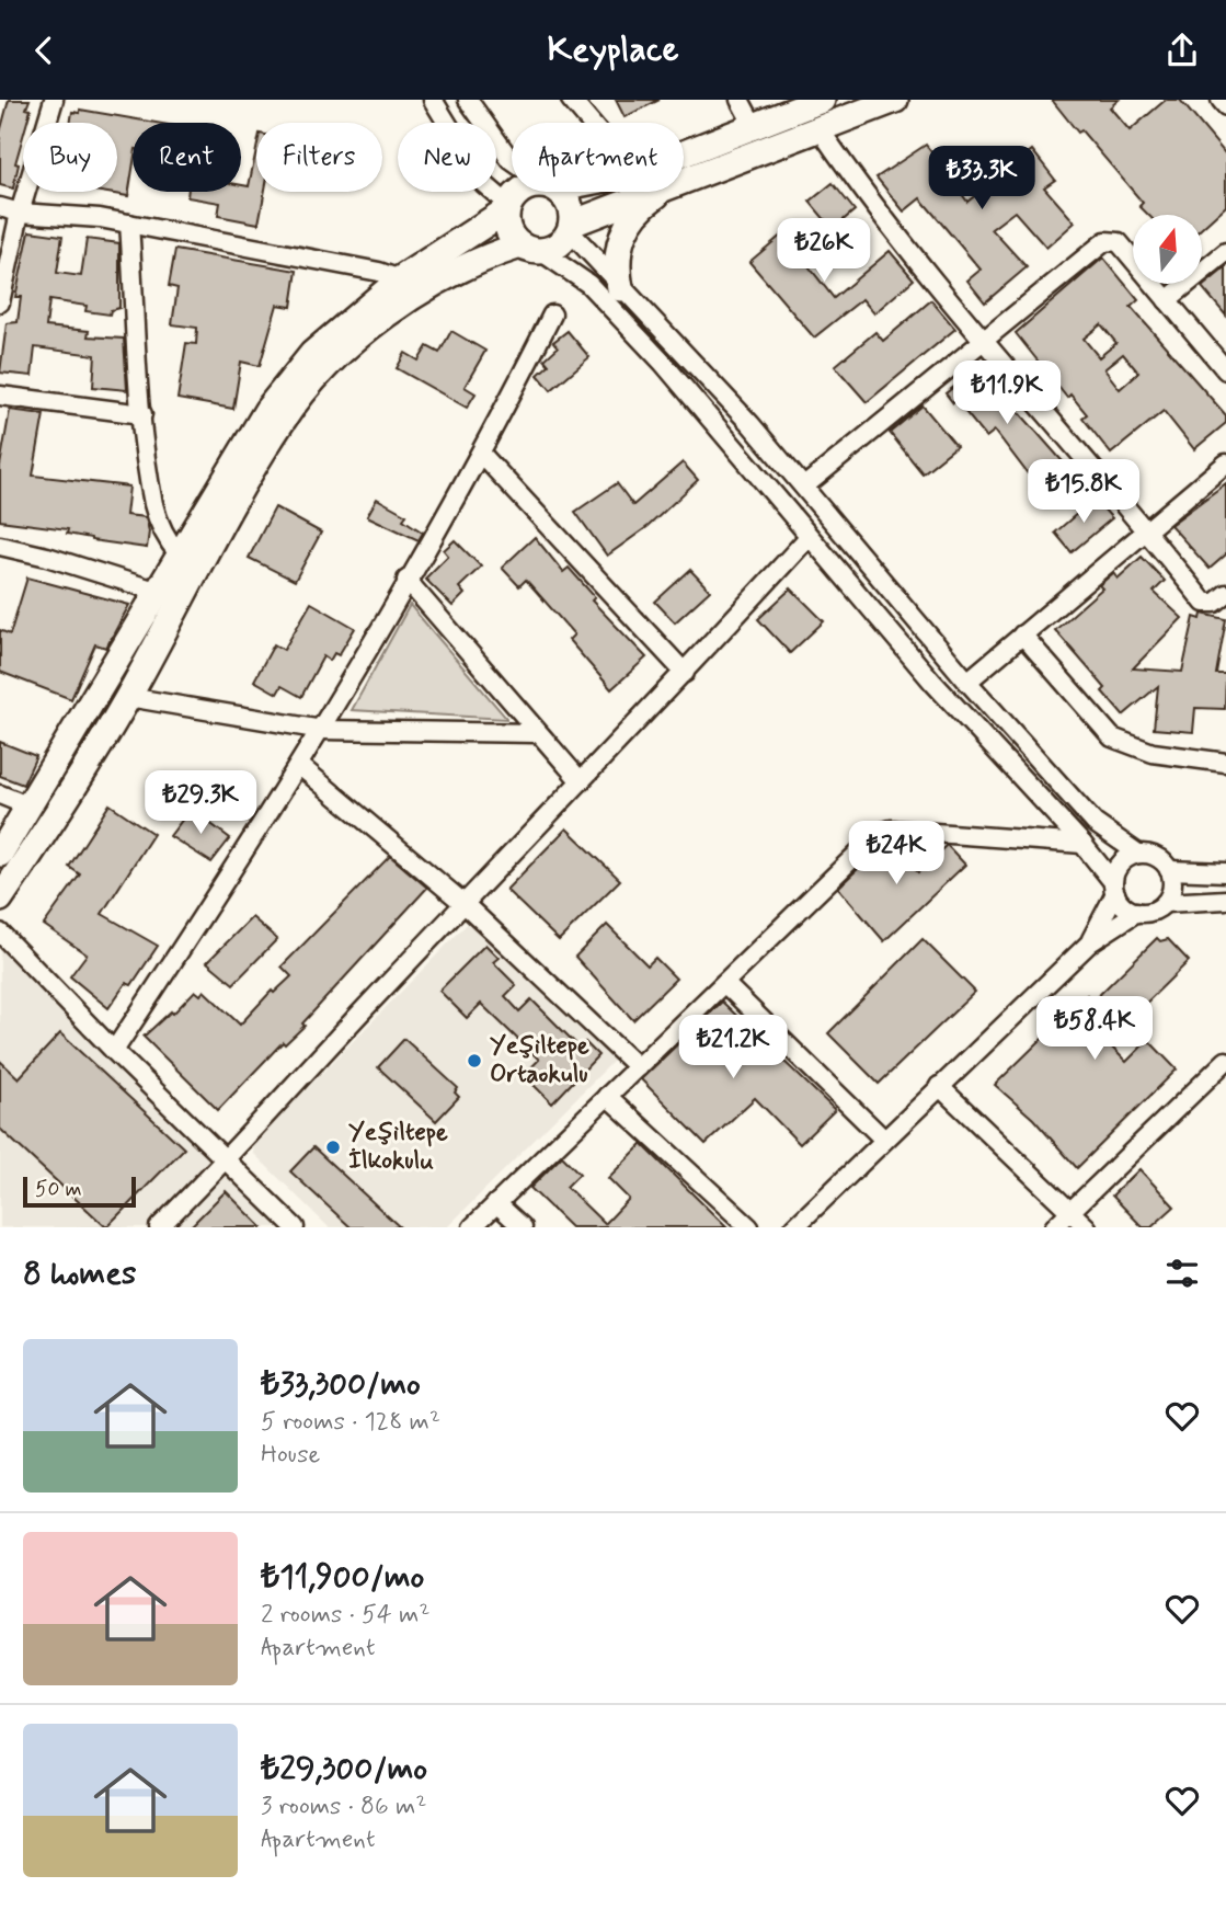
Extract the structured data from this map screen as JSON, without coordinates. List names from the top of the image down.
{
  "places": ["Yeşiltepe Ortaokulu", "Yeşiltepe İlkokulu"],
  "scale_bar": "50 m",
  "north": "top",
  "page": {
    "header": "Keyplace",
    "chip": [
      "Buy",
      "Rent",
      "Filters",
      "New",
      "Apartment"
    ],
    "price": [
      "₺33.3K",
      "₺26K",
      "₺11.9K",
      "₺15.8K",
      "₺29.3K",
      "₺24K",
      "₺58.4K",
      "₺21.2K"
    ],
    "scale": "50 m",
    "heading": "8 homes",
    "list": [
      {
        "name": "₺33,300/mo",
        "note": "5 rooms · 128 m² · House"
      },
      {
        "name": "₺11,900/mo",
        "note": "2 rooms · 54 m² · Apartment"
      },
      {
        "name": "₺29,300/mo",
        "note": "3 rooms · 86 m² · Apartment"
      }
    ]
  }
}
